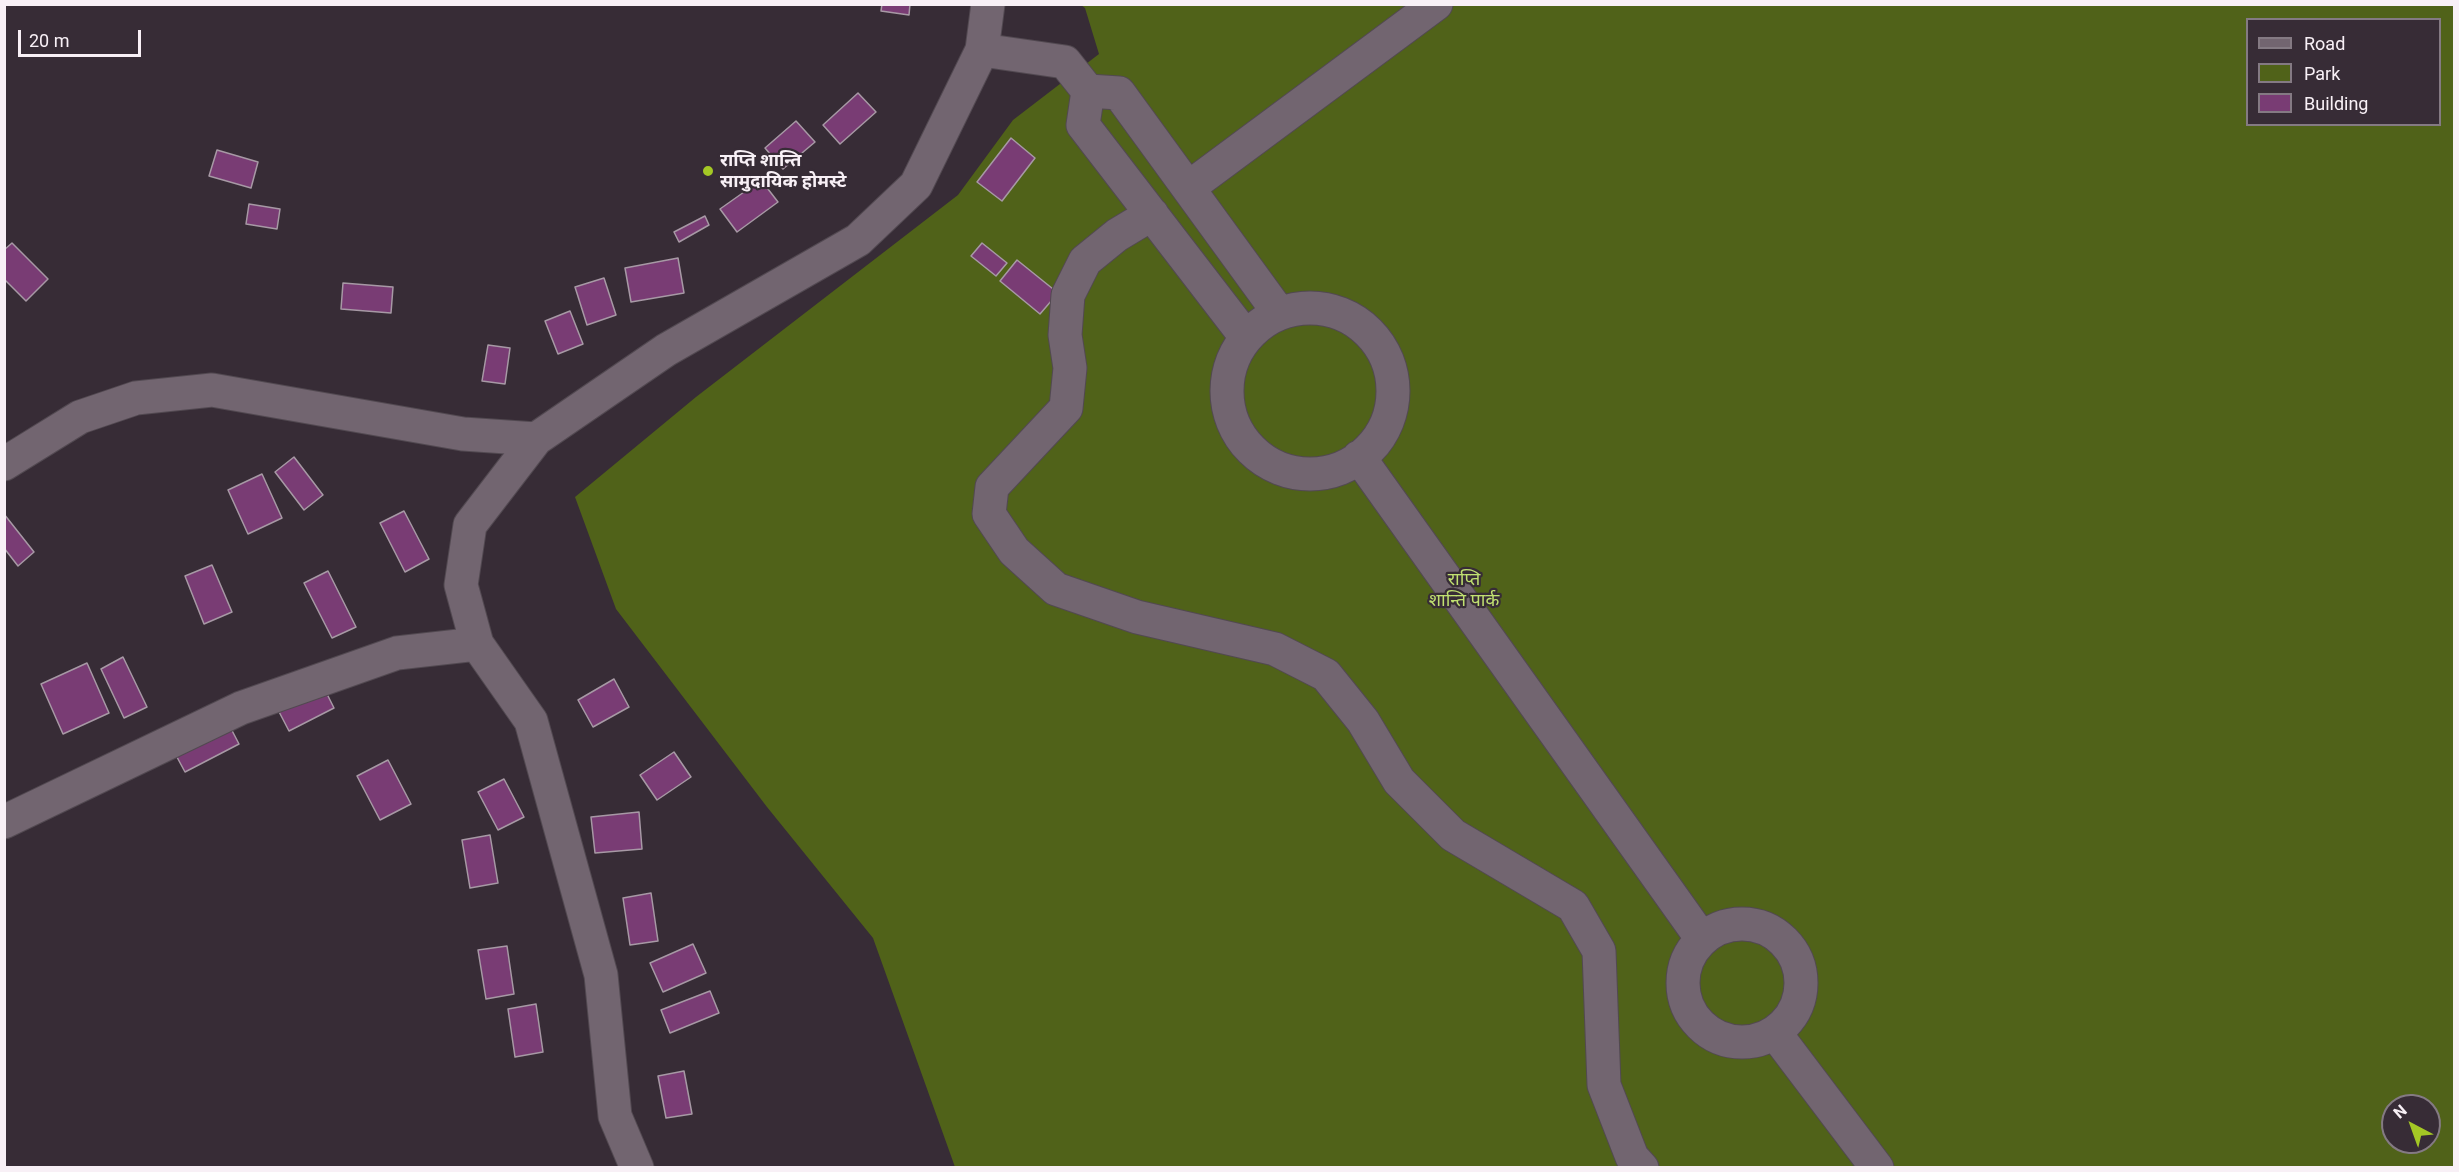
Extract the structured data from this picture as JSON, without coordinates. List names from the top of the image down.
{
  "parks": ["राप्ति शान्ति पार्क"],
  "places": ["राप्ति शान्ति सामुदायिक होमस्टे"],
  "legend": ["Road", "Park", "Building"],
  "scale_bar": "20 m",
  "north": "top left"
}
